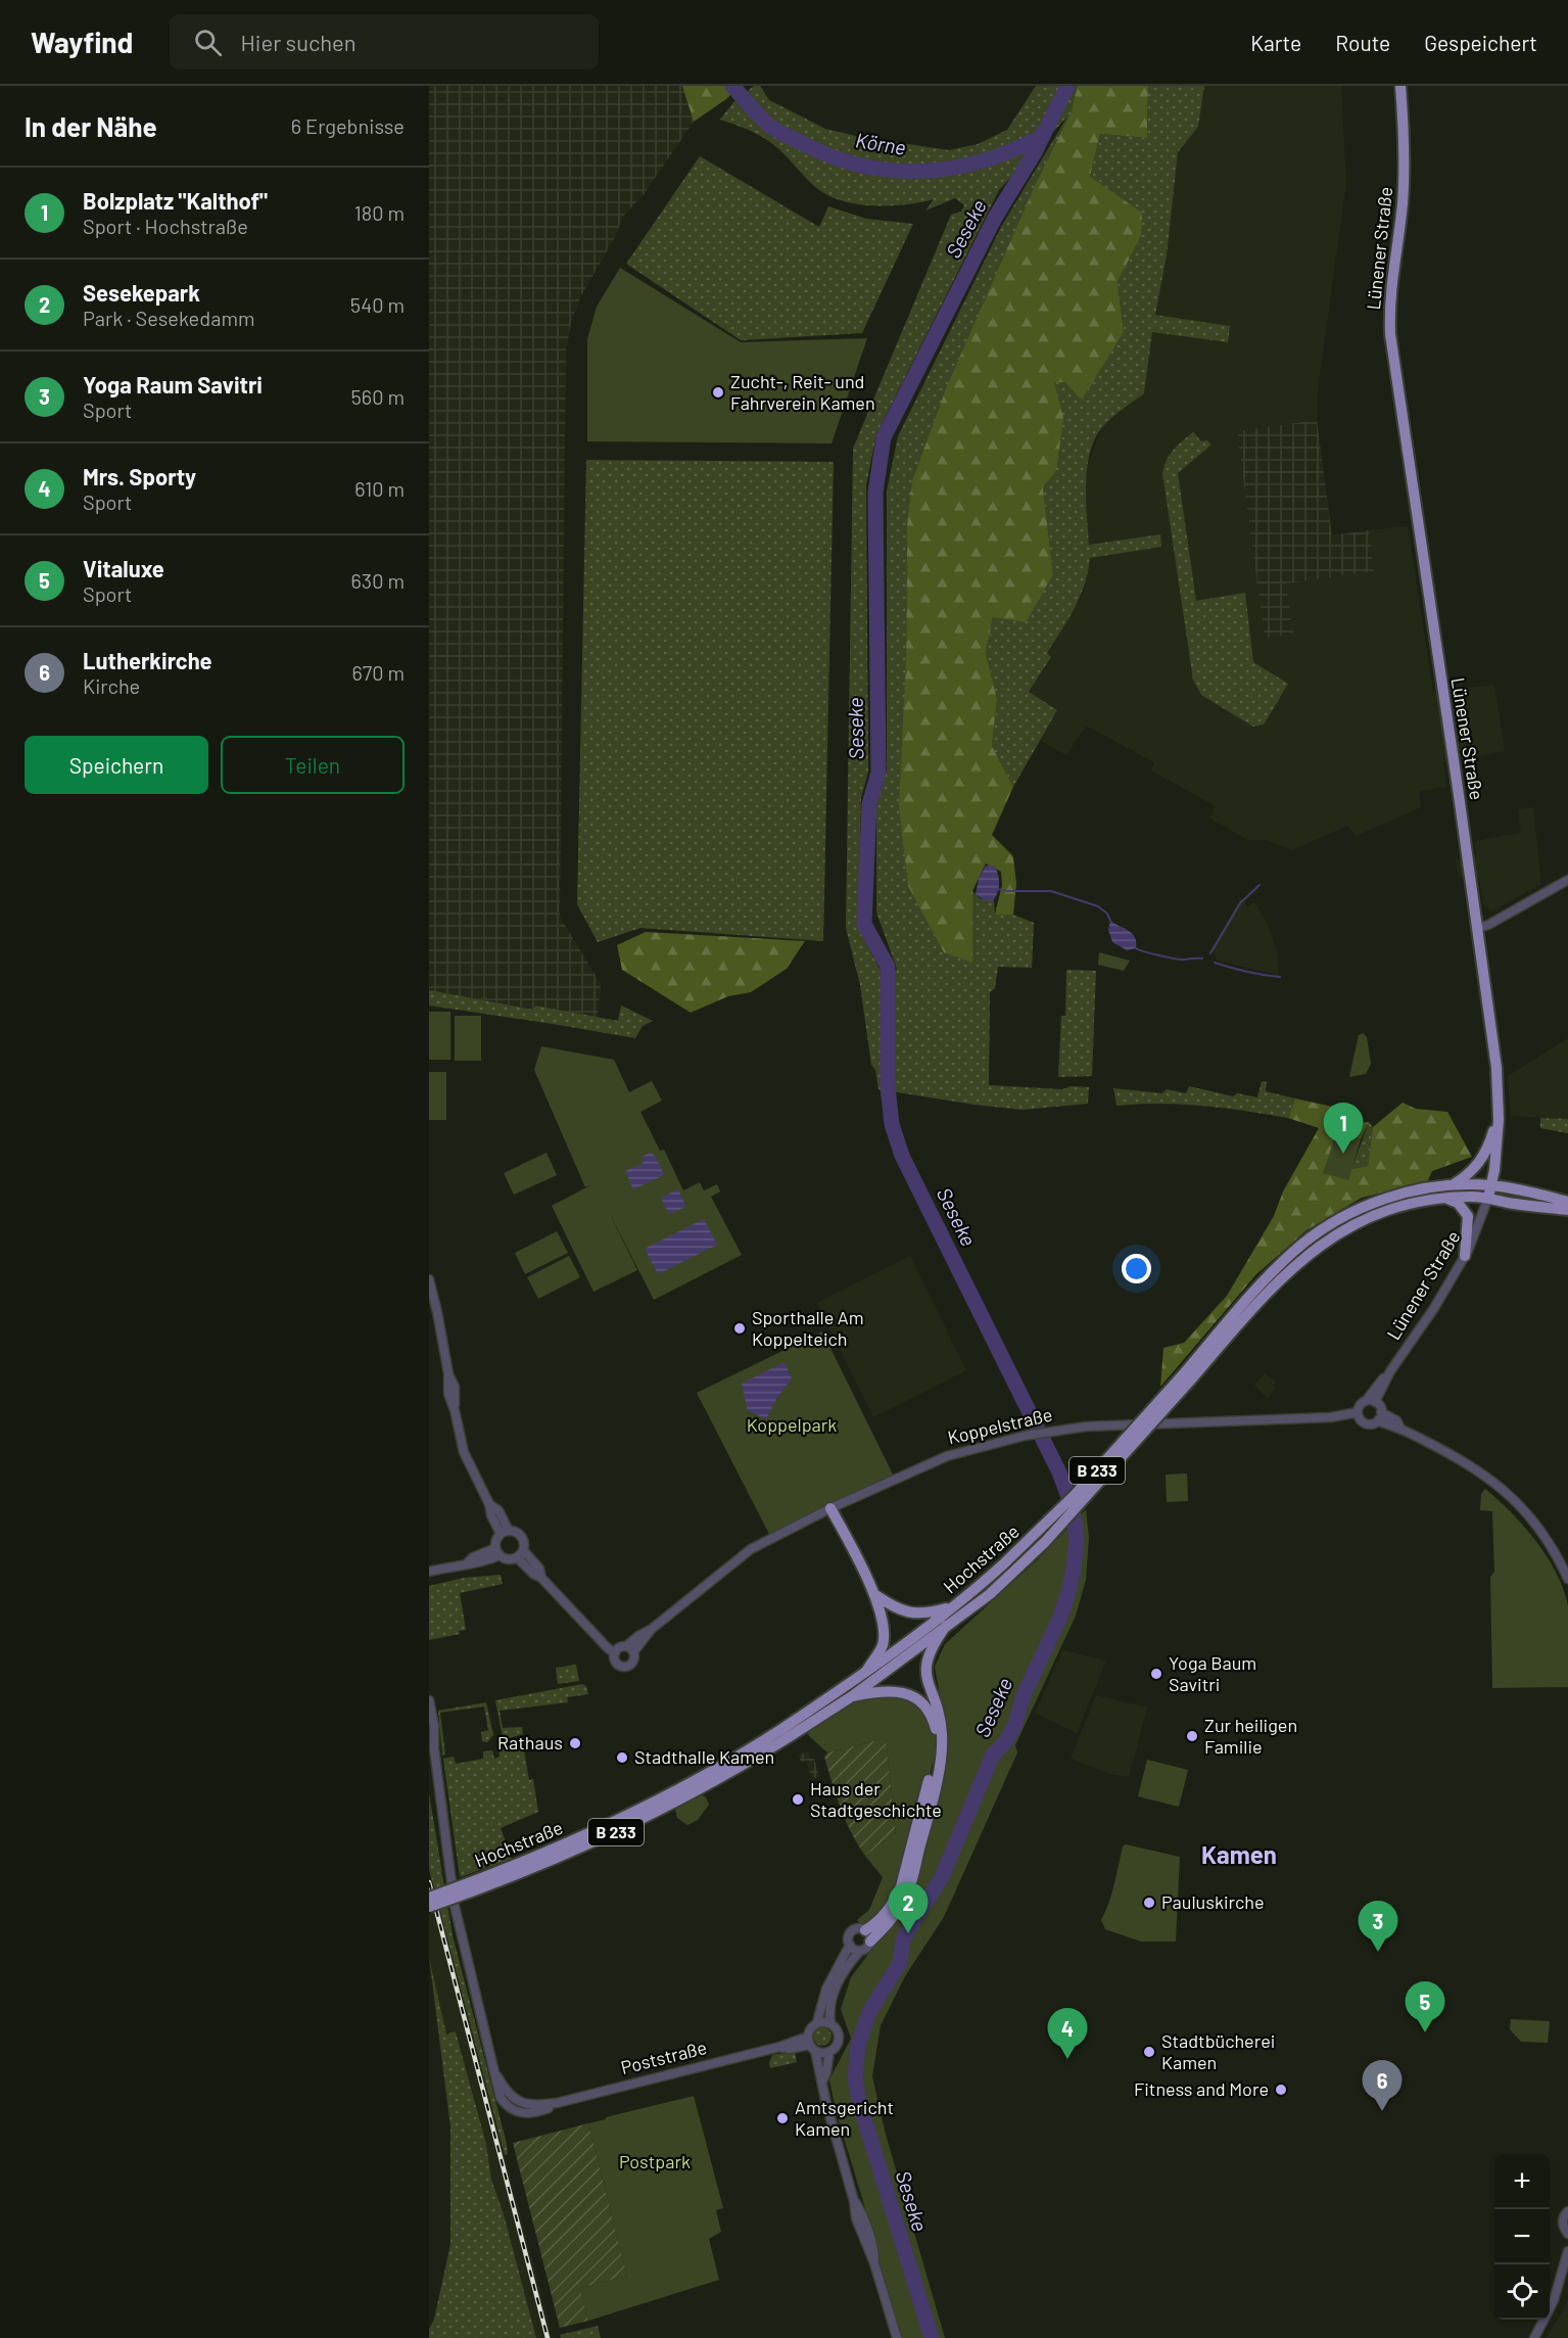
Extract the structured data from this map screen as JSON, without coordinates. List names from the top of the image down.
{
  "streets": {
    "main road": ["Lünener Straße", "B 233", "Hochstraße"],
    "street": ["Koppelstraße", "Poststraße"]
  },
  "crossings": [
    ["Lünener Straße", "Koppelstraße"],
    ["Lünener Straße", "B 233"],
    ["Lünener Straße", "Hochstraße"],
    ["B 233", "Hochstraße"]
  ],
  "districts": ["Kamen"],
  "water": ["Körne", "Seseke"],
  "parks": ["Koppelpark", "Postpark"],
  "places": [
    "Zucht-, Reit- und Fahrverein Kamen",
    "Sporthalle Am Koppelteich",
    "Yoga Baum Savitri",
    "Zur heiligen Familie",
    "Rathaus",
    "Stadthalle Kamen",
    "Haus der Stadtgeschichte",
    "Pauluskirche",
    "Stadtbücherei Kamen",
    "Fitness and More",
    "Amtsgericht Kamen"
  ],
  "page": {
    "header": "Wayfind",
    "search": "Hier suchen",
    "nav": ["Karte", "Route", "Gespeichert"],
    "heading": ["In der Nähe", "6 Ergebnisse"],
    "list": [
      {
        "mark": "1",
        "name": "Bolzplatz \"Kalthof\"",
        "note": "Sport · Hochstraße",
        "value": "180 m"
      },
      {
        "mark": "2",
        "name": "Sesekepark",
        "note": "Park · Sesekedamm",
        "value": "540 m"
      },
      {
        "mark": "3",
        "name": "Yoga Raum Savitri",
        "note": "Sport",
        "value": "560 m"
      },
      {
        "mark": "4",
        "name": "Mrs. Sporty",
        "note": "Sport",
        "value": "610 m"
      },
      {
        "mark": "5",
        "name": "Vitaluxe",
        "note": "Sport",
        "value": "630 m"
      },
      {
        "mark": "6",
        "name": "Lutherkirche",
        "note": "Kirche",
        "value": "670 m"
      }
    ],
    "buttons": ["Speichern", "Teilen"],
    "pins": [
      "1",
      "2",
      "3",
      "5",
      "4",
      "6"
    ],
    "map_buttons": ["+", "−"]
  }
}
